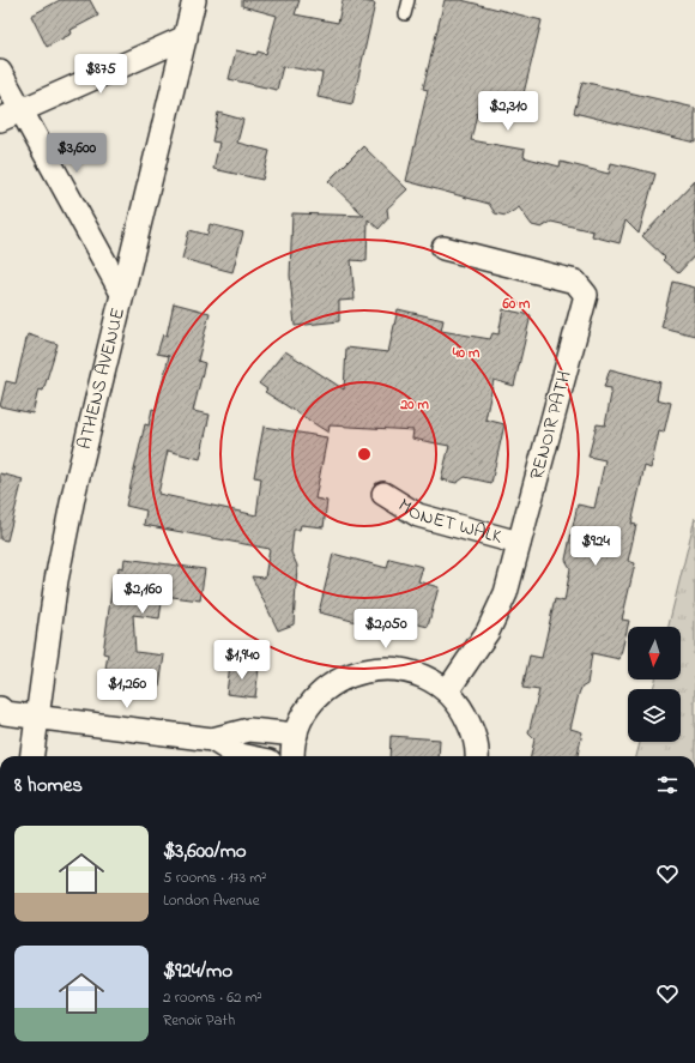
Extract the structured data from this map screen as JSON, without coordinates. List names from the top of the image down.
{
  "streets": {
    "street": ["ATHENS AVENUE", "RENOIR PATH", "MONET WALK"]
  },
  "crossings": [
    ["RENOIR PATH", "MONET WALK"]
  ],
  "north": "bottom",
  "page": {
    "price": [
      "$875",
      "$2,310",
      "$3,600",
      "$924",
      "$2,160",
      "$2,050",
      "$1,940",
      "$1,260"
    ],
    "heading": "8 homes",
    "list": [
      {
        "name": "$3,600/mo",
        "note": "5 rooms · 173 m² · London Avenue"
      },
      {
        "name": "$924/mo",
        "note": "2 rooms · 62 m² · Renoir Path"
      }
    ]
  },
  "rings": ["60 m", "40 m", "20 m"]
}
